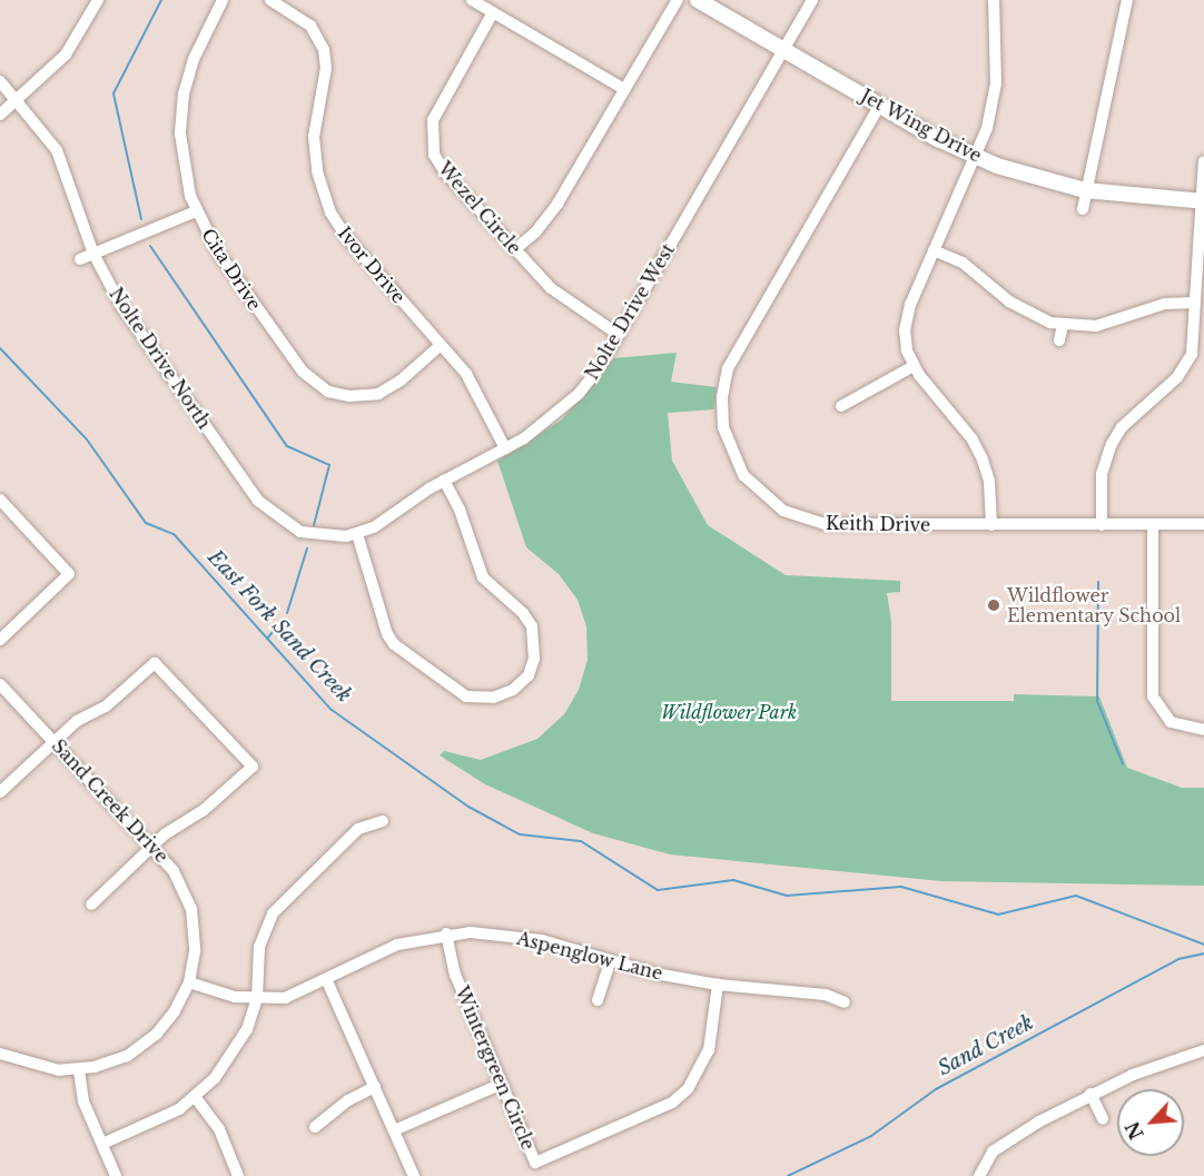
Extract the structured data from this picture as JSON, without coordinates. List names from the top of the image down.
{
  "streets": {
    "main road": ["Jet Wing Drive"],
    "street": [
      "Wezel Circle",
      "Ivor Drive",
      "Cita Drive",
      "Nolte Drive West",
      "Nolte Drive North",
      "Keith Drive",
      "Sand Creek Drive",
      "Aspenglow Lane",
      "Wintergreen Circle"
    ]
  },
  "crossings": [
    ["Jet Wing Drive", "Nolte Drive West"],
    ["Jet Wing Drive", "Keith Drive"],
    ["Wezel Circle", "Nolte Drive West"],
    ["Ivor Drive", "Cita Drive"],
    ["Ivor Drive", "Nolte Drive West"],
    ["Nolte Drive West", "Nolte Drive North"],
    ["Sand Creek Drive", "Aspenglow Lane"],
    ["Aspenglow Lane", "Wintergreen Circle"]
  ],
  "water": ["East Fork Sand Creek", "Sand Creek"],
  "parks": ["Wildflower Park"],
  "places": ["Wildflower Elementary School"],
  "north": "bottom left"
}
